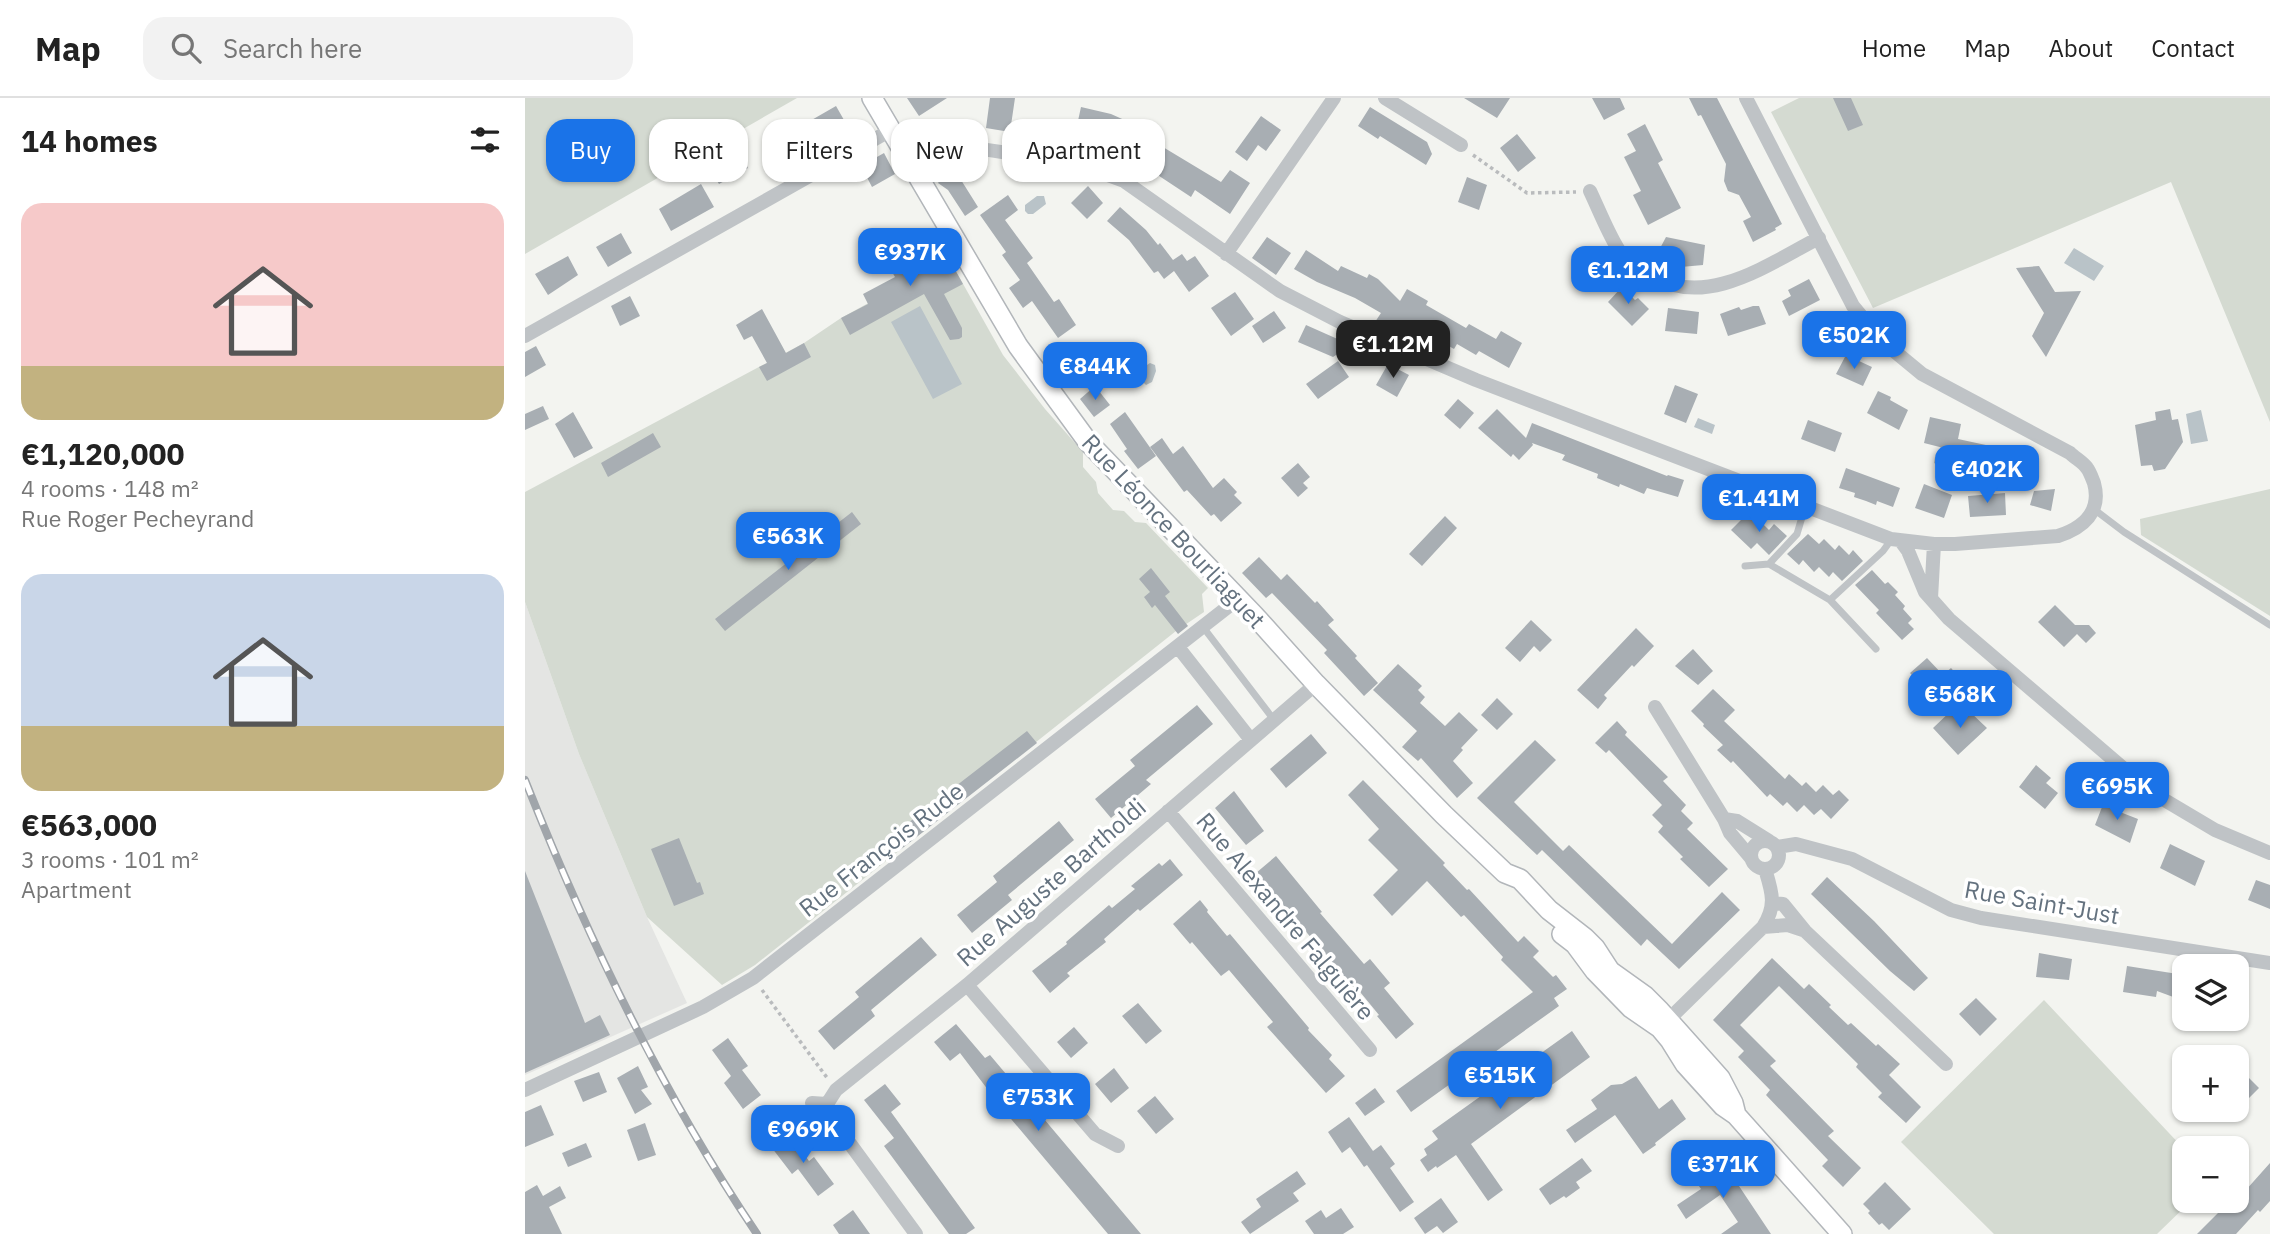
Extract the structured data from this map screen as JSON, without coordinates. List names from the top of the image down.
{
  "streets": {
    "main road": ["Rue Léonce Bourliaguet"],
    "street": [
      "Rue François Rude",
      "Rue Auguste Bartholdi",
      "Rue Saint-Just",
      "Rue Alexandre Falguière"
    ]
  },
  "crossings": [
    ["Rue Léonce Bourliaguet", "Rue François Rude"],
    ["Rue Léonce Bourliaguet", "Rue Auguste Bartholdi"],
    ["Rue Auguste Bartholdi", "Rue Alexandre Falguière"]
  ],
  "page": {
    "header": "Map",
    "search": "Search here",
    "nav": [
      "Home",
      "Map",
      "About",
      "Contact"
    ],
    "heading": "14 homes",
    "chip": [
      "Buy",
      "Rent",
      "Filters",
      "New",
      "Apartment"
    ],
    "list": [
      {
        "name": "€1,120,000",
        "note": "4 rooms · 148 m² · Rue Roger Pecheyrand"
      },
      {
        "name": "€563,000",
        "note": "3 rooms · 101 m² · Apartment"
      }
    ],
    "price": [
      "€937K",
      "€1.12M",
      "€502K",
      "€1.12M",
      "€844K",
      "€402K",
      "€1.41M",
      "€563K",
      "€568K",
      "€695K",
      "€515K",
      "€753K",
      "€969K",
      "€371K"
    ],
    "map_buttons": ["+", "−"]
  }
}
